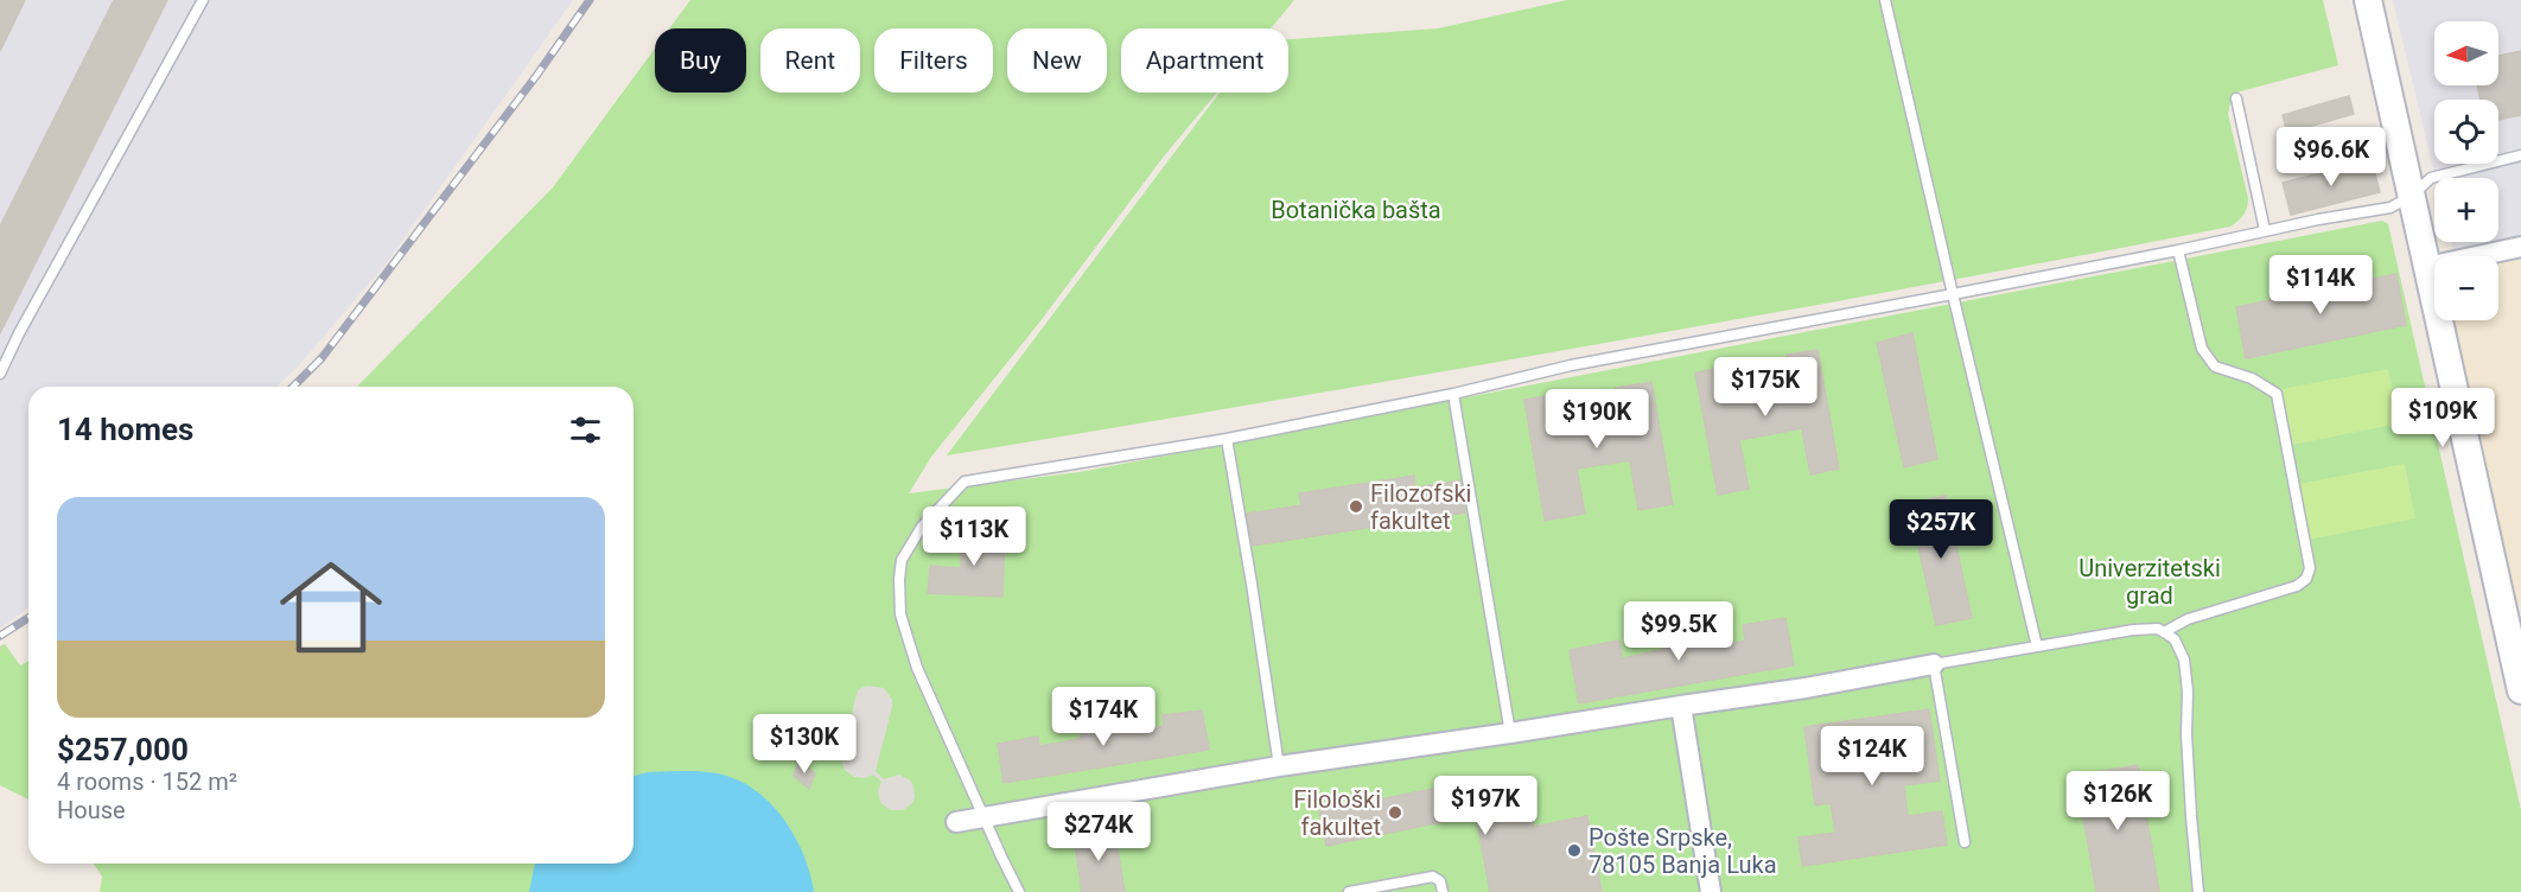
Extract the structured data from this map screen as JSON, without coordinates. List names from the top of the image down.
{
  "parks": ["Botanička bašta", "Univerzitetski grad"],
  "places": ["Filozofski fakultet", "Filološki fakultet", "Pošte Srpske, 78105 Banja Luka"],
  "north": "left",
  "page": {
    "map_buttons": ["+", "−"],
    "chip": [
      "Buy",
      "Rent",
      "Filters",
      "New",
      "Apartment"
    ],
    "price": [
      "$96.6K",
      "$114K",
      "$175K",
      "$109K",
      "$190K",
      "$257K",
      "$113K",
      "$99.5K",
      "$174K",
      "$130K",
      "$124K",
      "$126K",
      "$197K",
      "$274K"
    ],
    "heading": "14 homes",
    "list": [
      {
        "name": "$257,000",
        "note": "4 rooms · 152 m² · House"
      }
    ]
  }
}
